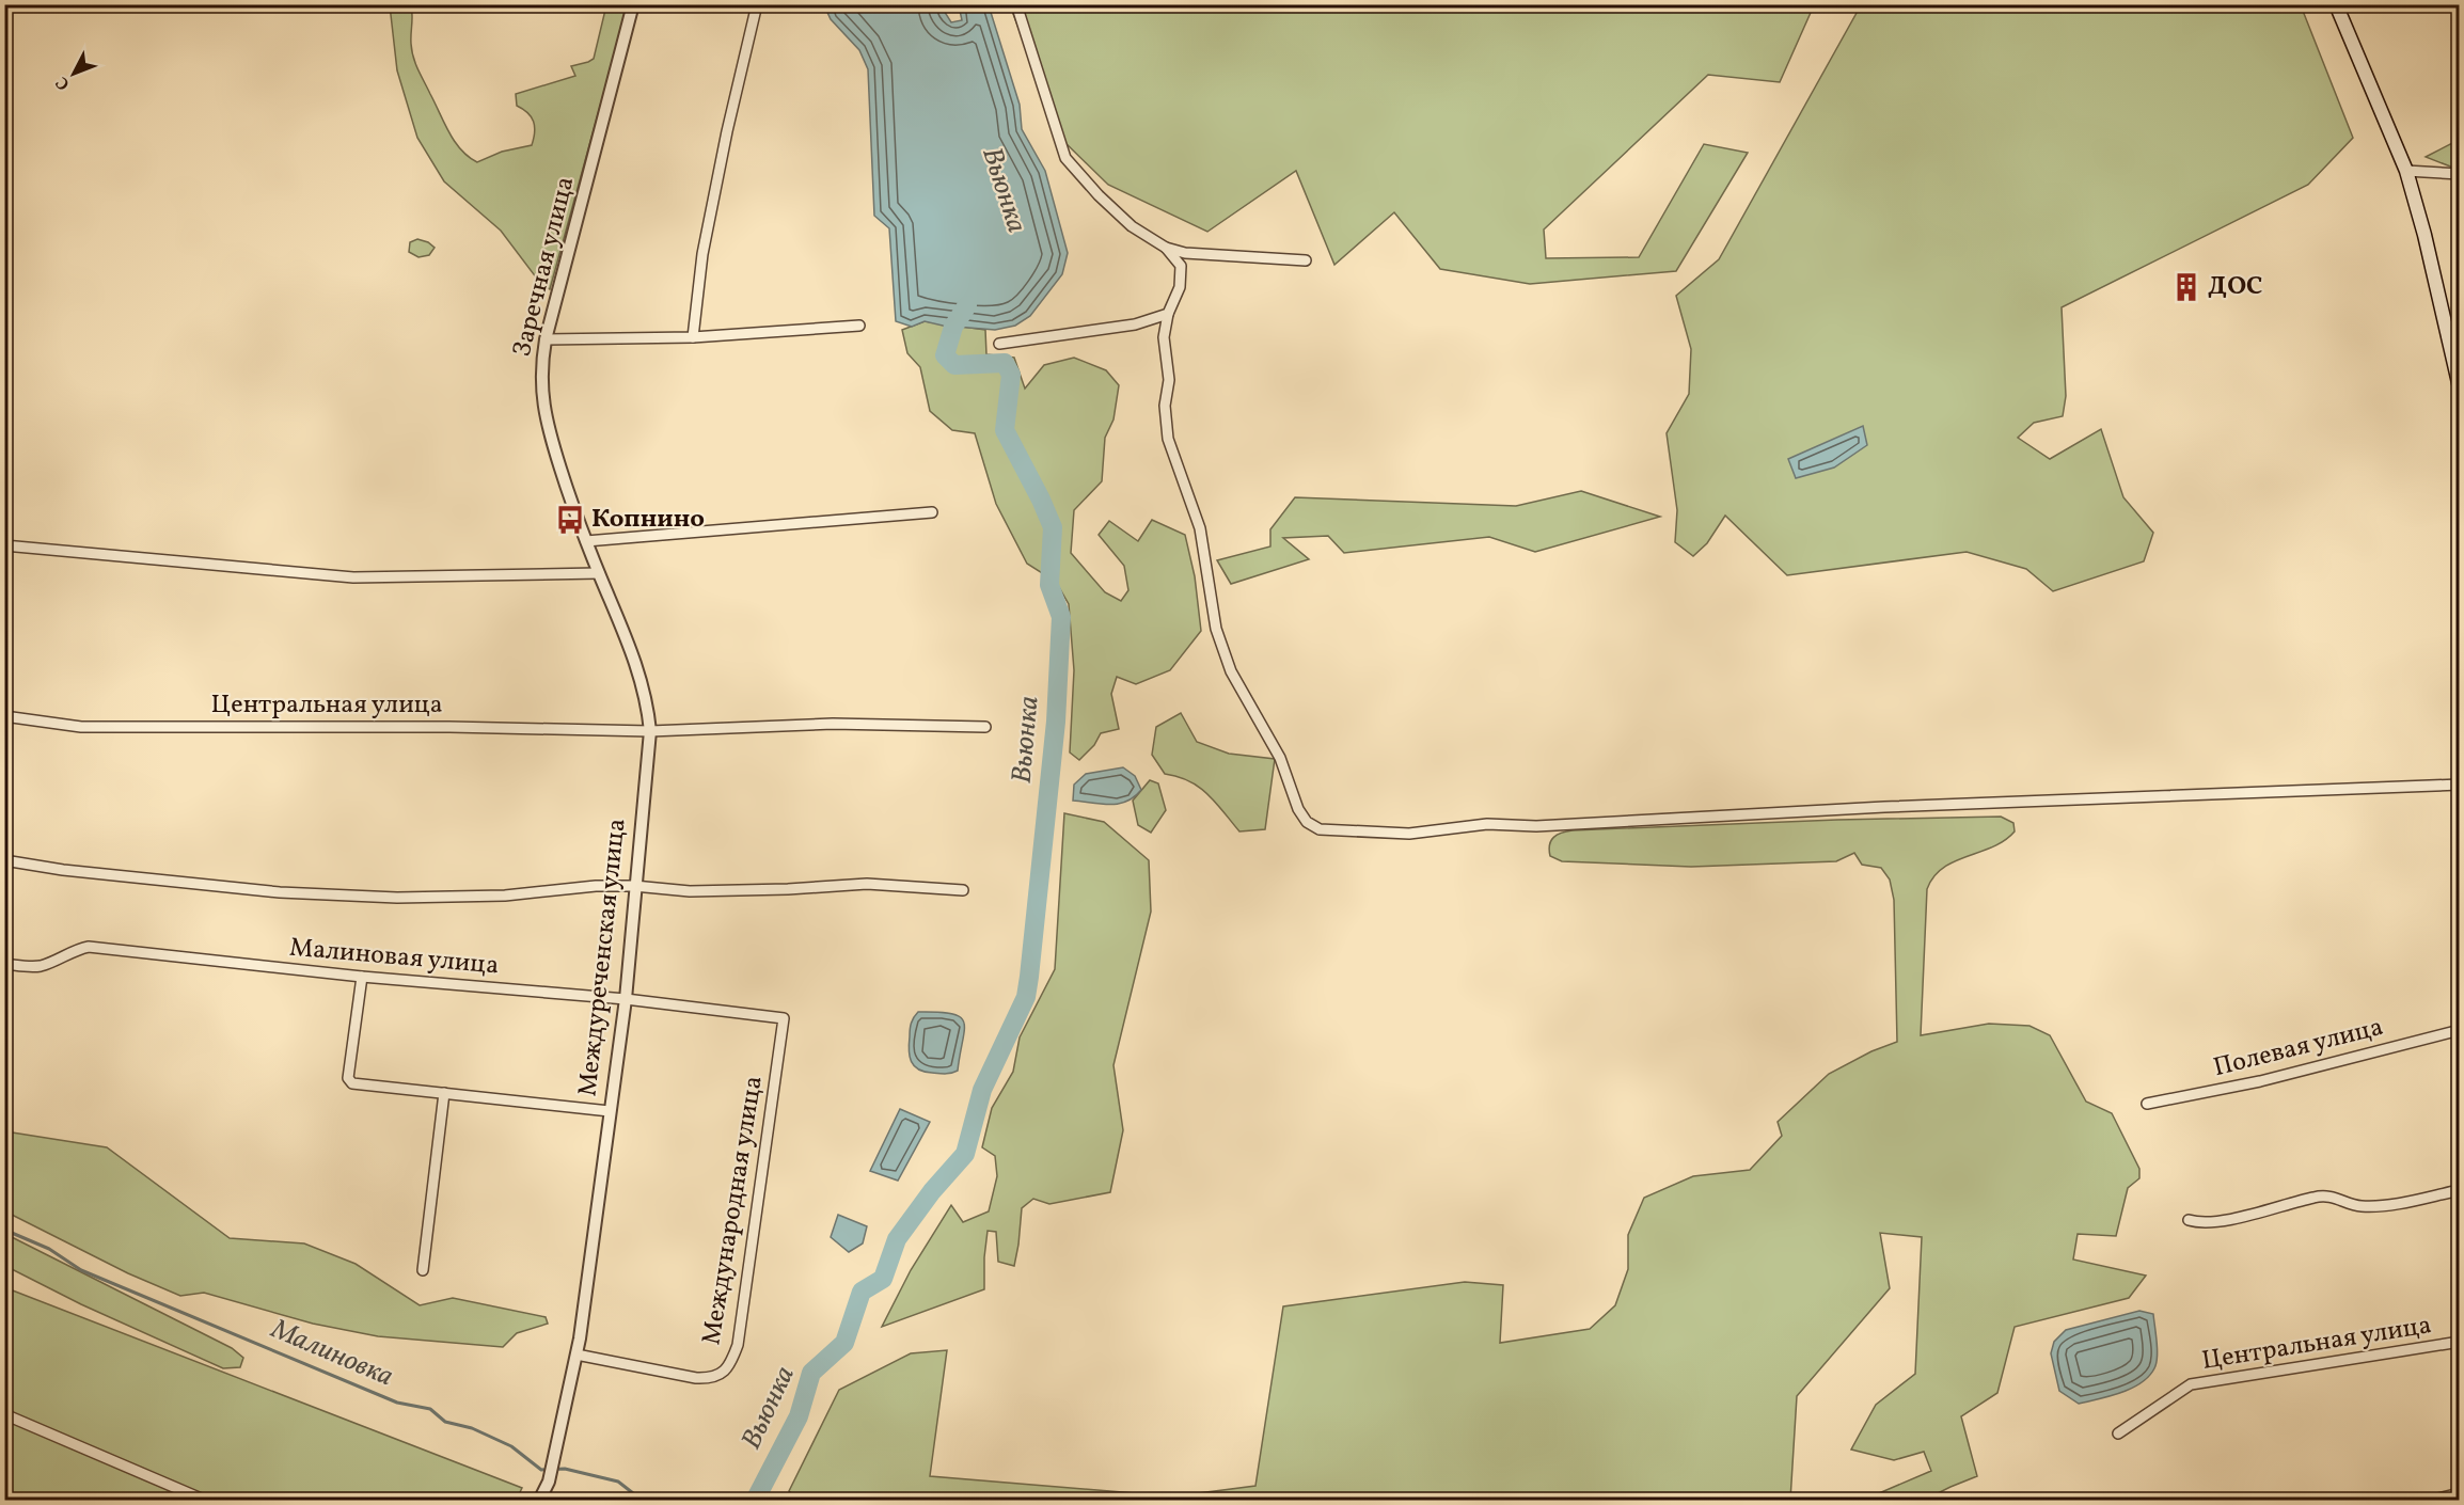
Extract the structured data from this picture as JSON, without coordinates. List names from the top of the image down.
{
  "streets": {
    "street": [
      "Заречная улица",
      "Центральная улица",
      "Малиновая улица",
      "Междуреченская улица",
      "Полевая улица",
      "Международная улица"
    ]
  },
  "crossings": [
    ["Заречная улица", "Междуреченская улица"],
    ["Центральная улица", "Междуреченская улица"],
    ["Малиновая улица", "Междуреченская улица"],
    ["Малиновая улица", "Международная улица"],
    ["Междуреченская улица", "Международная улица"]
  ],
  "water": ["Вьюнка", "Малиновка"],
  "places": {
    "building": ["ДОС"],
    "bus stop": ["Копнино"]
  },
  "north": "bottom left"
}
